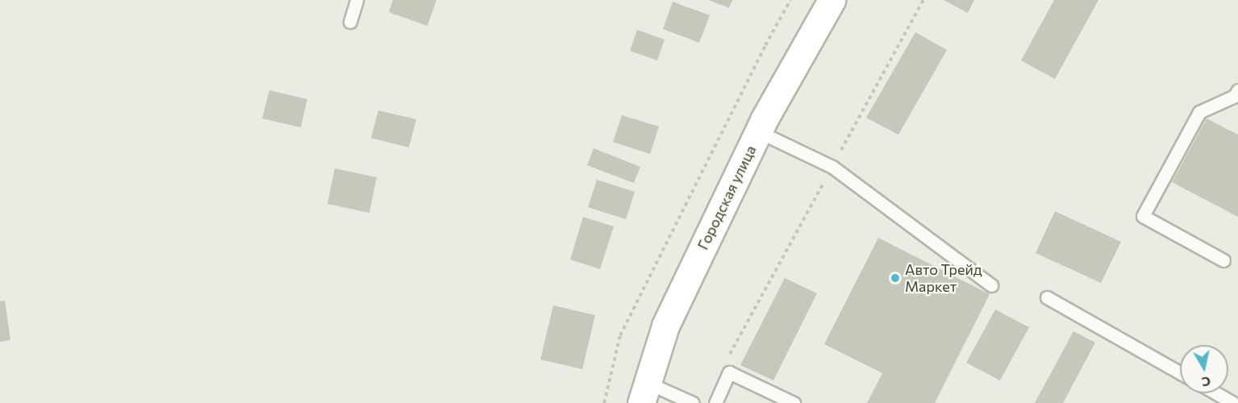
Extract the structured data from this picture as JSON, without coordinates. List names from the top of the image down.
{
  "streets": {
    "main road": ["Городская улица"]
  },
  "places": ["Авто Трейд Маркет"],
  "north": "bottom"
}
